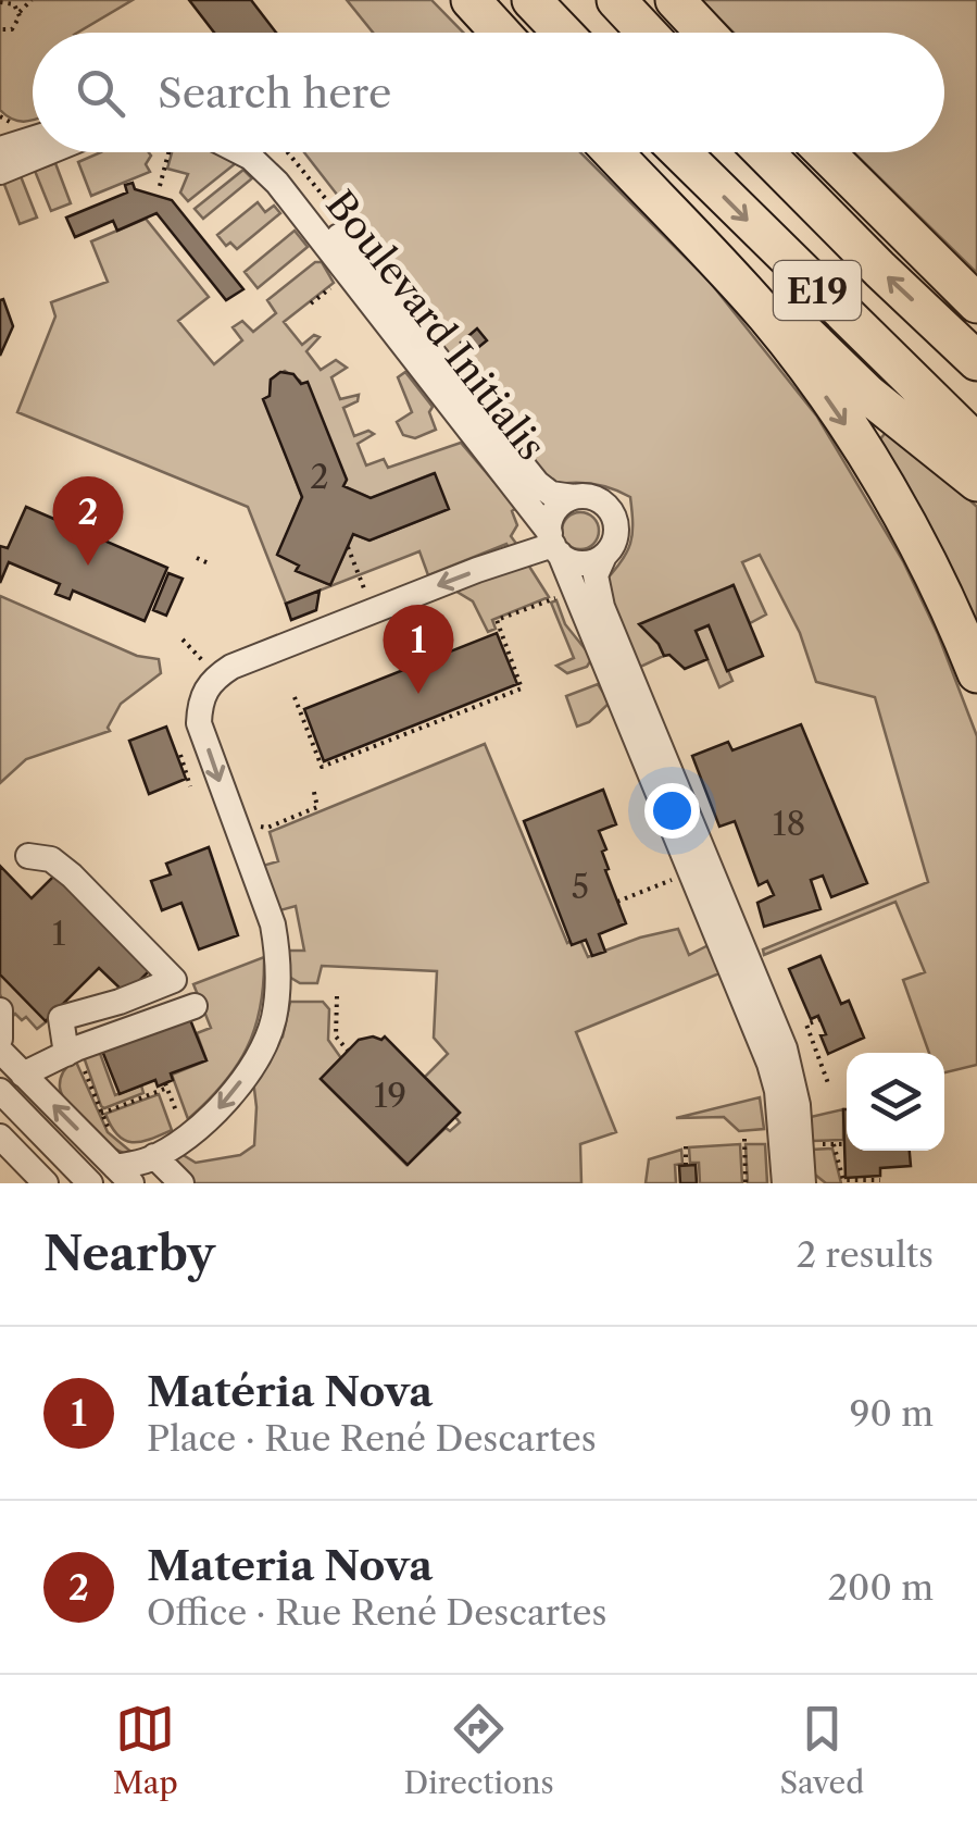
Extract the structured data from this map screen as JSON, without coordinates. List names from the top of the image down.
{
  "streets": {
    "highway": ["E19"],
    "street": ["Boulevard Initialis"]
  },
  "house_numbers": [
    "2",
    "18",
    "5",
    "1",
    "19"
  ],
  "page": {
    "search": "Search here",
    "pins": ["2", "1"],
    "heading": ["Nearby", "2 results"],
    "list": [
      {
        "mark": "1",
        "name": "Matéria Nova",
        "note": "Place · Rue René Descartes",
        "value": "90 m"
      },
      {
        "mark": "2",
        "name": "Materia Nova",
        "note": "Office · Rue René Descartes",
        "value": "200 m"
      }
    ],
    "nav": ["Map", "Directions", "Saved"]
  }
}
